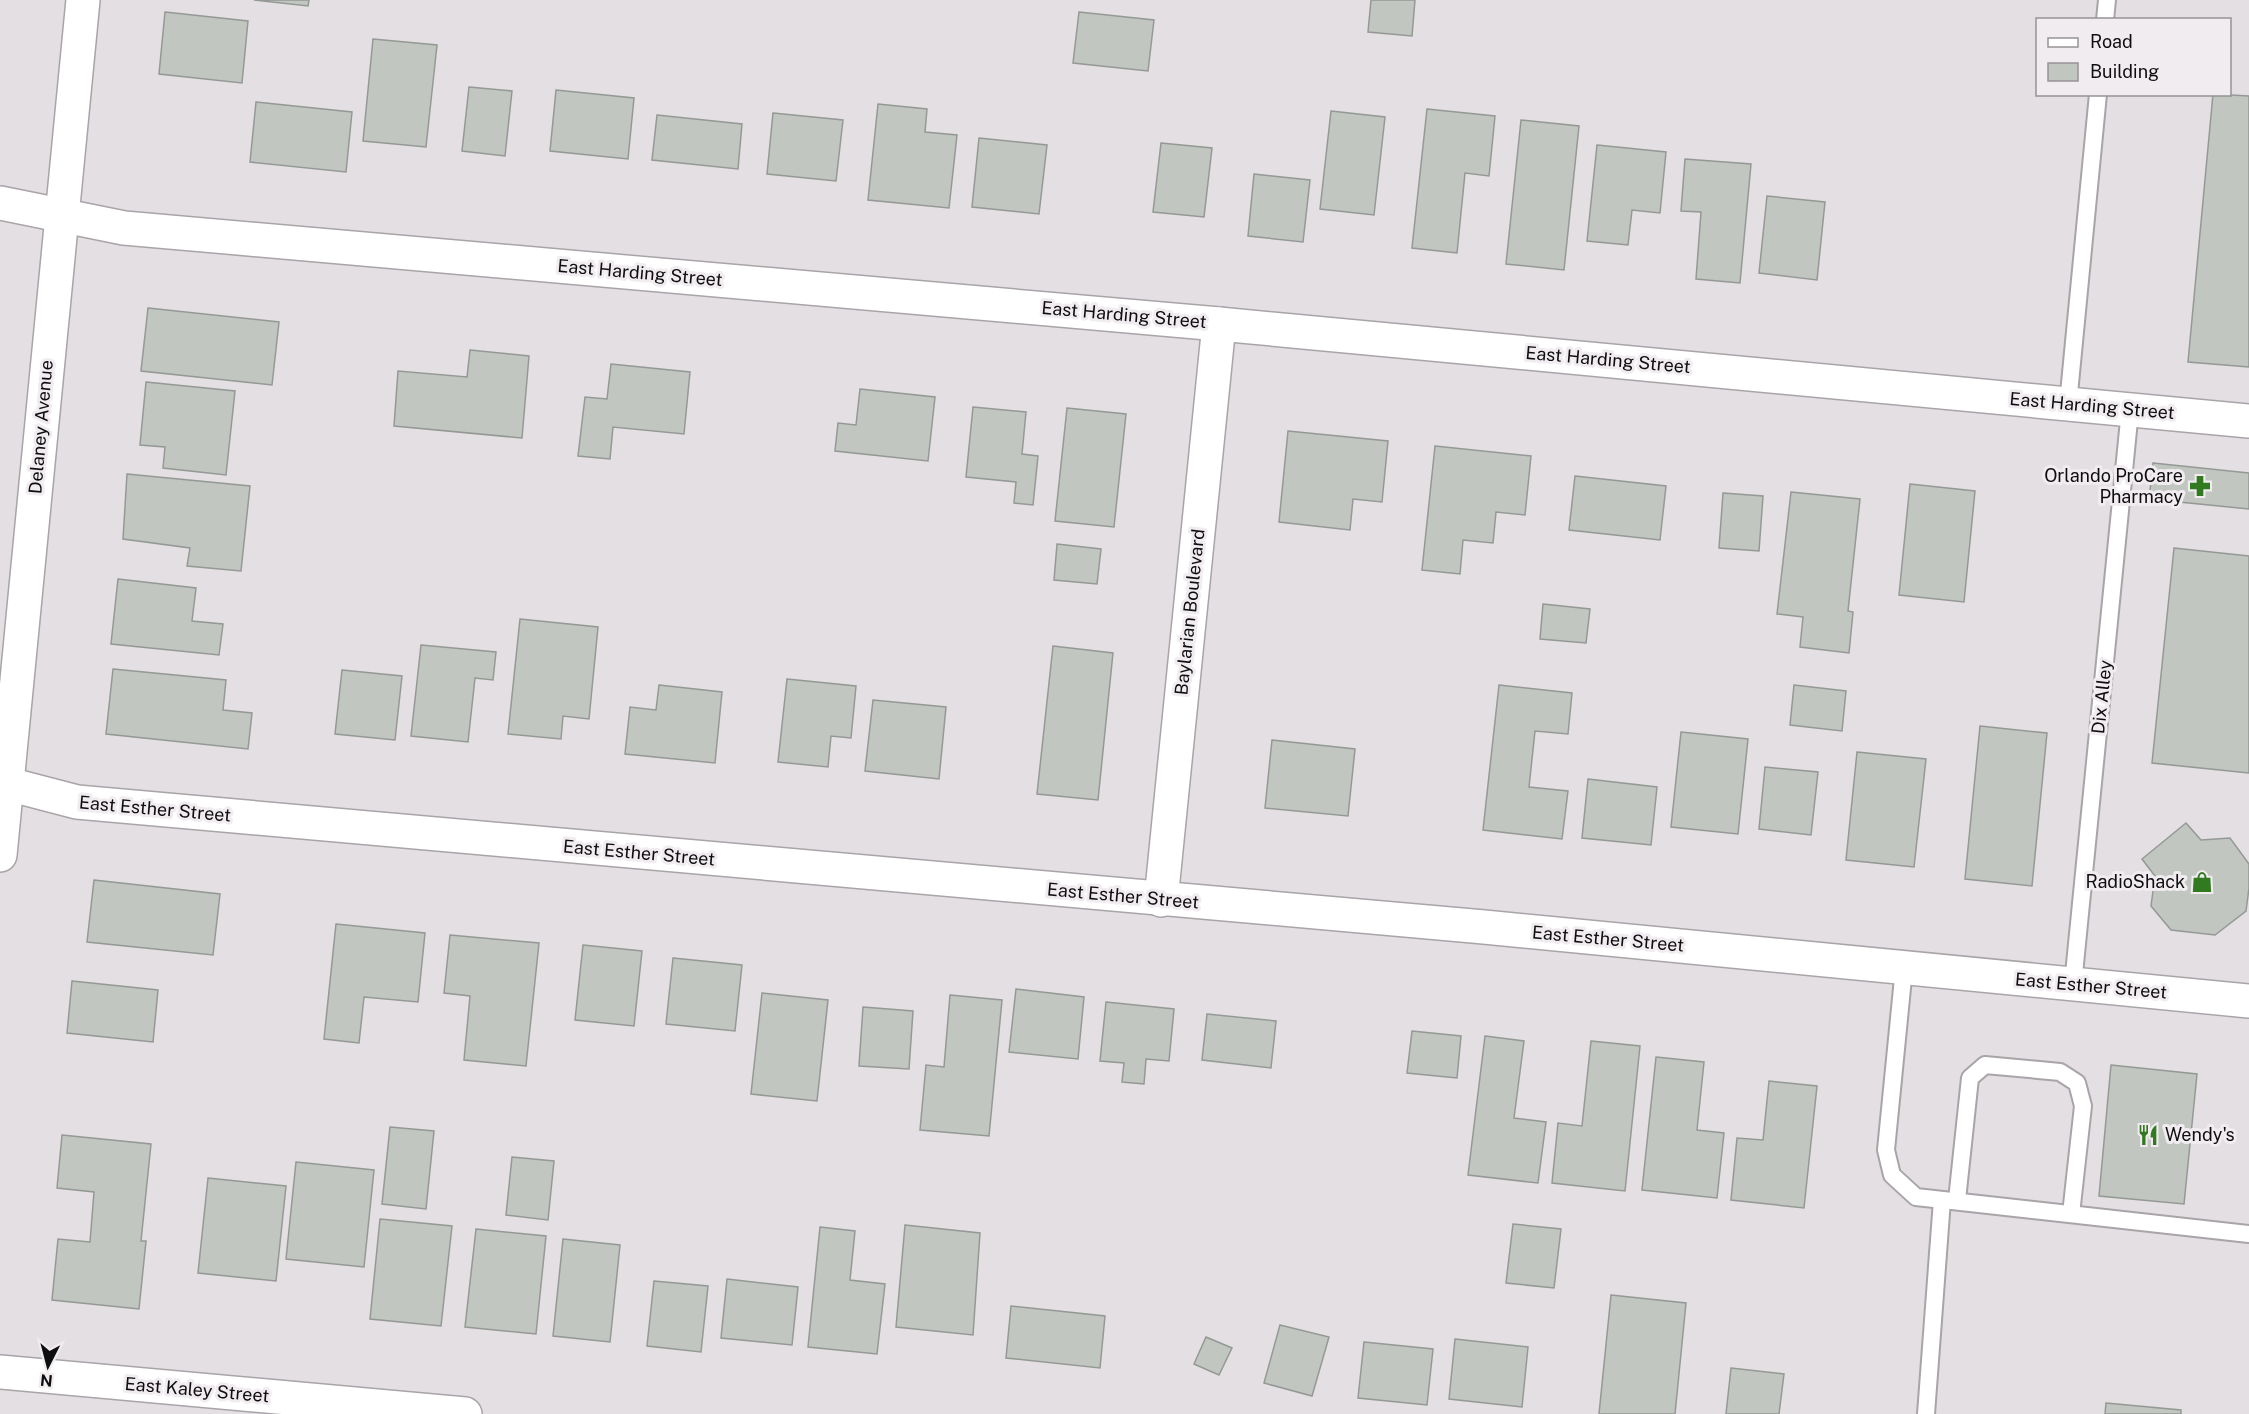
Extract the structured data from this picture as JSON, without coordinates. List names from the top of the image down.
{
  "streets": {
    "street": [
      "East Harding Street",
      "Delaney Avenue",
      "Baylarian Boulevard",
      "East Esther Street",
      "East Kaley Street"
    ],
    "lane": ["Dix Alley"]
  },
  "crossings": [
    ["East Harding Street", "Delaney Avenue"],
    ["East Harding Street", "Baylarian Boulevard"],
    ["East Harding Street", "Dix Alley"],
    ["Delaney Avenue", "East Esther Street"],
    ["Baylarian Boulevard", "East Esther Street"],
    ["Dix Alley", "East Esther Street"]
  ],
  "places": {
    "pharmacy": ["Orlando ProCare Pharmacy"],
    "shop": ["RadioShack"],
    "restaurant": ["Wendy's"]
  },
  "legend": ["Road", "Building"],
  "north": "bottom"
}
